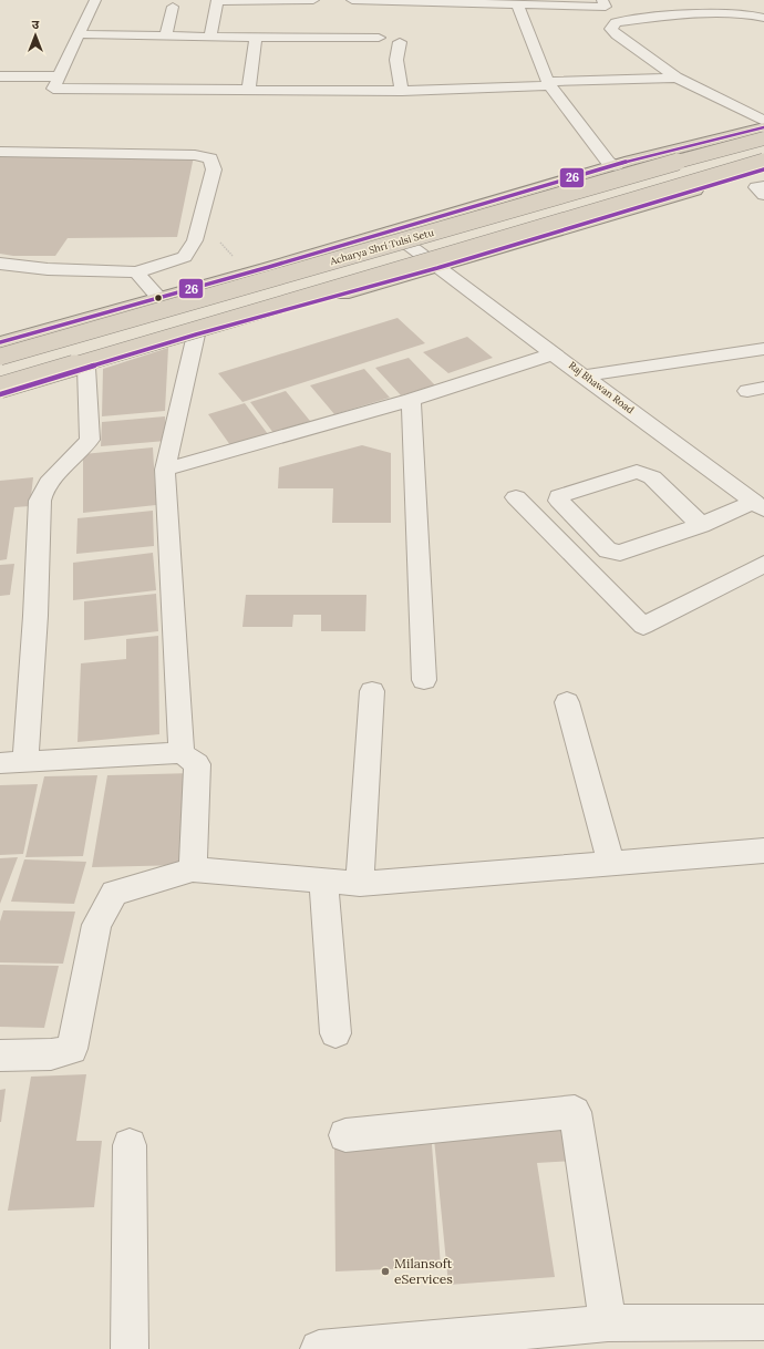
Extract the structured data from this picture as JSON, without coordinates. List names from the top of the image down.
{
  "streets": {
    "highway": ["Acharya Shri Tulsi Setu"],
    "street": ["Raj Bhawan Road"]
  },
  "places": ["Milansoft eServices"],
  "lines": ["transit line 26"],
  "north": "top"
}
